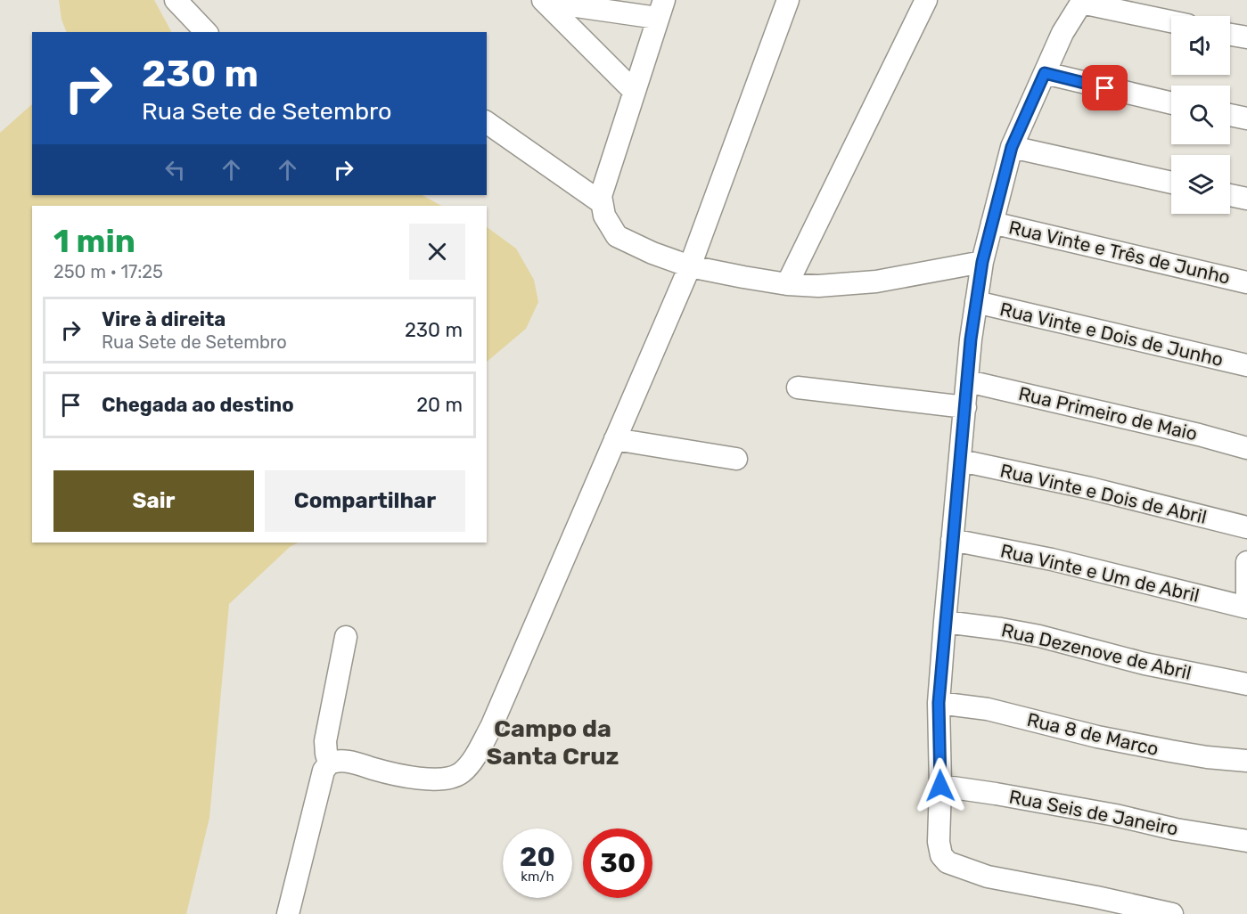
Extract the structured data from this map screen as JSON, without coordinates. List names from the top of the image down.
{
  "streets": {
    "street": [
      "Rua Vinte e Três de Junho",
      "Rua Vinte e Dois de Junho",
      "Rua Primeiro de Maio",
      "Rua Vinte e Dois de Abril",
      "Rua Vinte e Um de Abril",
      "Rua Dezenove de Abril",
      "Rua 8 de Marco",
      "Rua Seis de Janeiro"
    ]
  },
  "districts": ["Campo da Santa Cruz"],
  "page": {
    "turn": ["230 m", "Rua Sete de Setembro"],
    "heading": ["1 min", "250 m · 17:25"],
    "list": [
      {
        "name": "Vire à direita",
        "note": "Rua Sete de Setembro",
        "value": "230 m"
      },
      {
        "name": "Chegada ao destino",
        "value": "20 m"
      }
    ],
    "buttons": ["Sair", "Compartilhar"],
    "speed": "20 km/h",
    "limit": "30"
  }
}
